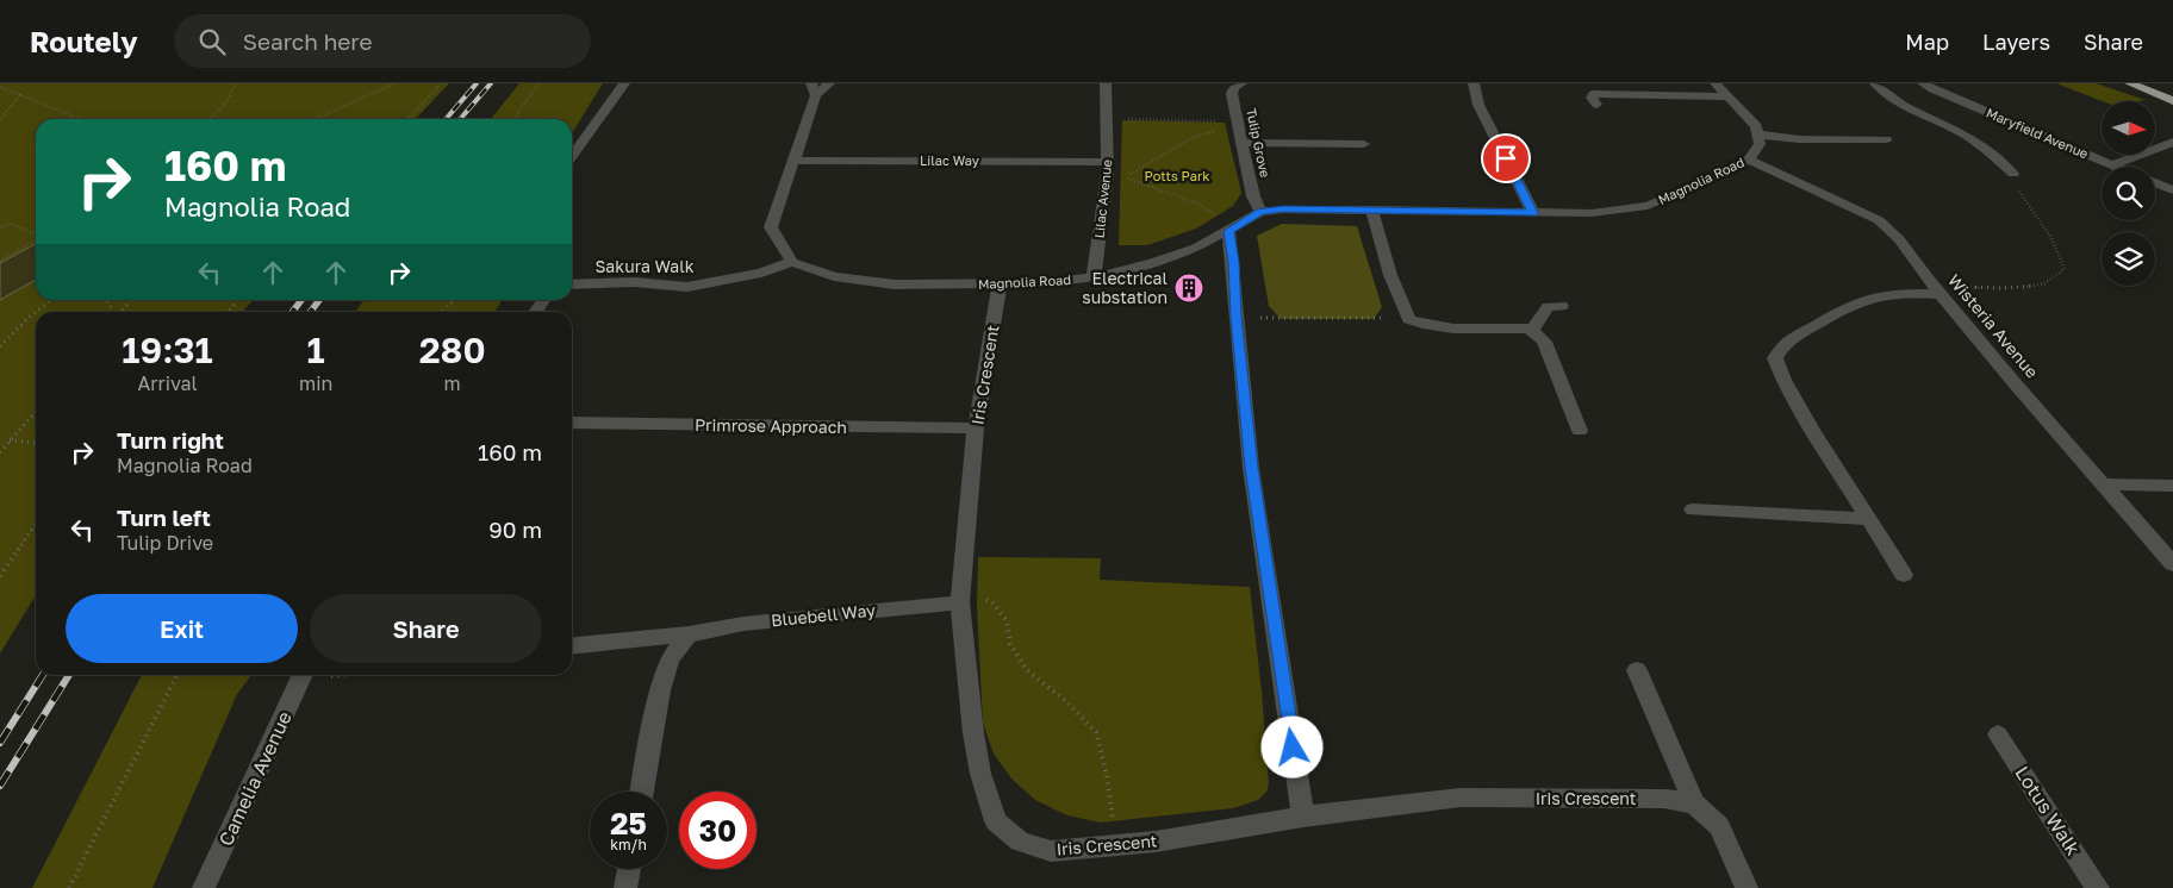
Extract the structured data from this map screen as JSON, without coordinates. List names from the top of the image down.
{
  "streets": {
    "street": [
      "Maryfield Avenue",
      "Tulip Grove",
      "Lilac Way",
      "Magnolia Road",
      "Lilac Avenue",
      "Sakura Walk",
      "Wisteria Avenue",
      "Iris Crescent",
      "Primrose Approach",
      "Bluebell Way",
      "Camelia Avenue",
      "Lotus Walk"
    ]
  },
  "crossings": [
    ["Tulip Grove", "Magnolia Road"],
    ["Lilac Way", "Lilac Avenue"],
    ["Magnolia Road", "Lilac Avenue"],
    ["Magnolia Road", "Sakura Walk"],
    ["Magnolia Road", "Wisteria Avenue"],
    ["Magnolia Road", "Iris Crescent"],
    ["Iris Crescent", "Primrose Approach"],
    ["Iris Crescent", "Bluebell Way"]
  ],
  "parks": ["Potts Park"],
  "places": {
    "building": ["Electrical substation"]
  },
  "north": "right",
  "page": {
    "header": "Routely",
    "search": "Search here",
    "nav": ["Map", "Layers", "Share"],
    "turn": ["160 m", "Magnolia Road"],
    "eta": [
      "19:31",
      "Arrival",
      "1",
      "min",
      "280",
      "m"
    ],
    "list": [
      {
        "name": "Turn right",
        "note": "Magnolia Road",
        "value": "160 m"
      },
      {
        "name": "Turn left",
        "note": "Tulip Drive",
        "value": "90 m"
      }
    ],
    "buttons": ["Exit", "Share"],
    "speed": "25 km/h",
    "limit": "30"
  }
}
